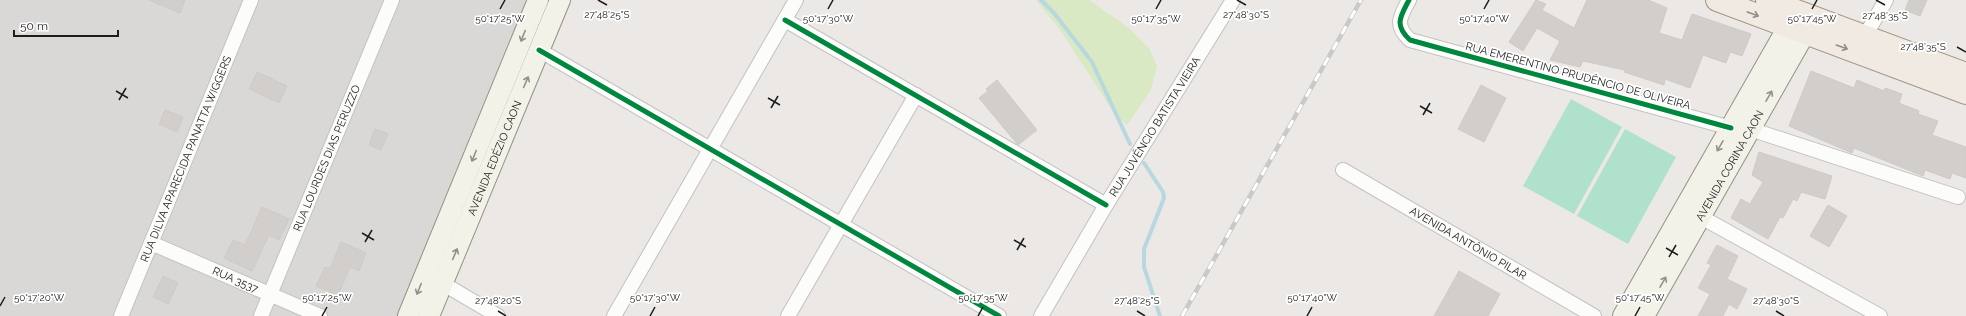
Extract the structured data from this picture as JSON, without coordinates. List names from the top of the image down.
{
  "streets": {
    "main road": ["AVENIDA EDÉZIO CAON", "AVENIDA CORINA CAON"],
    "street": [
      "RUA EMERENTINO PRUDÊNCIO DE OLIVEIRA",
      "RUA JUVÊNCIO BATISTA VIEIRA",
      "RUA DILVA APARECIDA PANATTA WIGGERS",
      "RUA LOURDES DIAS PERUZZO",
      "AVENIDA ANTÔNIO PILAR",
      "RUA 3537"
    ]
  },
  "crossings": [
    ["RUA EMERENTINO PRUDÊNCIO DE OLIVEIRA", "AVENIDA CORINA CAON"],
    ["RUA DILVA APARECIDA PANATTA WIGGERS", "RUA 3537"],
    ["RUA LOURDES DIAS PERUZZO", "RUA 3537"]
  ],
  "scale_bar": "50 m",
  "coordinates": [
    "27°48'30\"S",
    "27°48'25\"S",
    "27°48'35\"S",
    "50°17'25\"W",
    "50°17'30\"W",
    "50°17'35\"W",
    "50°17'40\"W",
    "50°17'45\"W",
    "50°17'20\"W",
    "27°48'20\"S"
  ]
}
